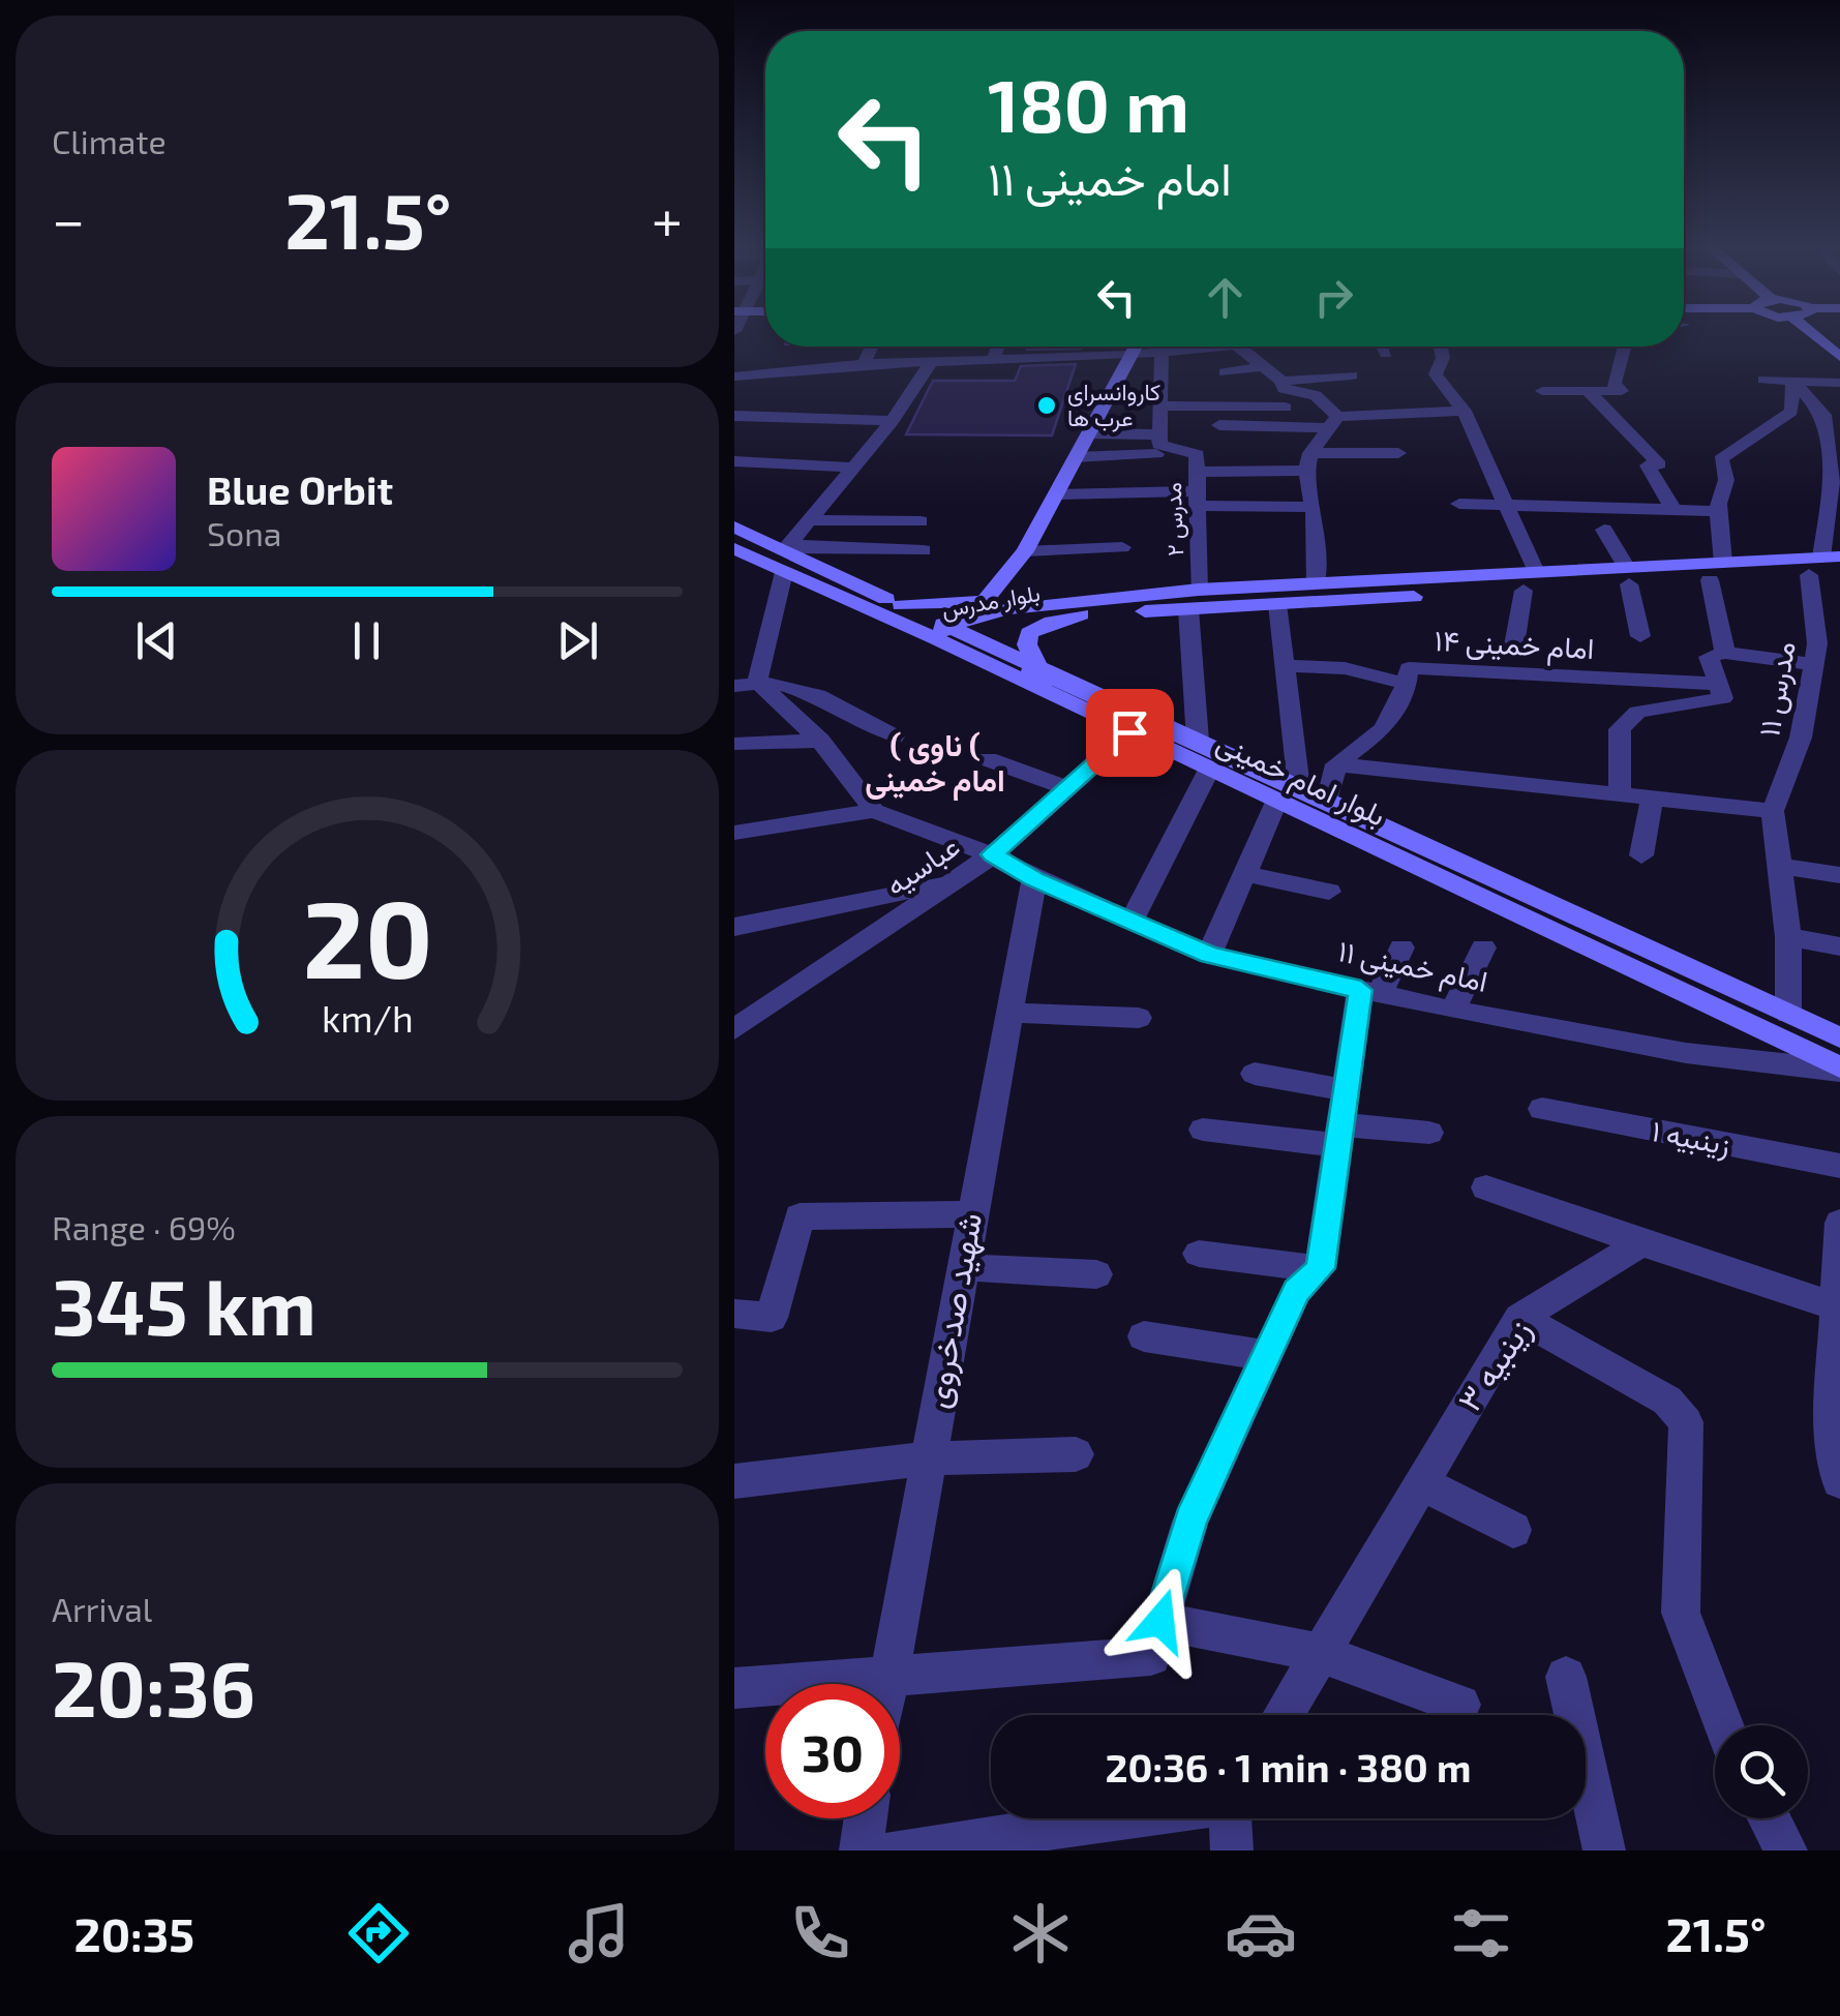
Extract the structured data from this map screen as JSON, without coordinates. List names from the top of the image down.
{
  "streets": {
    "main road": ["بلوار مدرس", "بلوار امام خمینی"],
    "street": [
      "مدرس ۲",
      "امام خمینی ۱۴",
      "مدرس ۱۱",
      "عباسیه",
      "امام خمینی ۱۱",
      "زینبیه ۱",
      "شهید صدخروی",
      "زینبیه ۳"
    ]
  },
  "crossings": [
    ["مدرس ۲", "بلوار مدرس"],
    ["مدرس ۲", "بلوار امام خمینی"],
    ["بلوار مدرس", "مدرس ۱۱"],
    ["بلوار مدرس", "بلوار امام خمینی"],
    ["بلوار امام خمینی", "عباسیه"],
    ["بلوار امام خمینی", "امام خمینی ۱۱"],
    ["عباسیه", "امام خمینی ۱۱"],
    ["امام خمینی ۱۱", "شهید صدخروی"]
  ],
  "districts": ["( ناوی ( امام خمینی"],
  "places": ["کاروانسرای عرب ها"],
  "page": {
    "tile": [
      "Climate",
      ["Range · 69%", "345 km"],
      ["Arrival", "20:36"]
    ],
    "turn": ["180 m", "امام خمینی ۱۱"],
    "heat": ["−", "21.5°", "+"],
    "song": ["Blue Orbit", "Sona"],
    "limit": "30",
    "trip": "20:36 · 1 min · 380 m",
    "tabs": ["20:35", "21.5°"],
    "gauge": ["20", "km/h"]
  }
}
